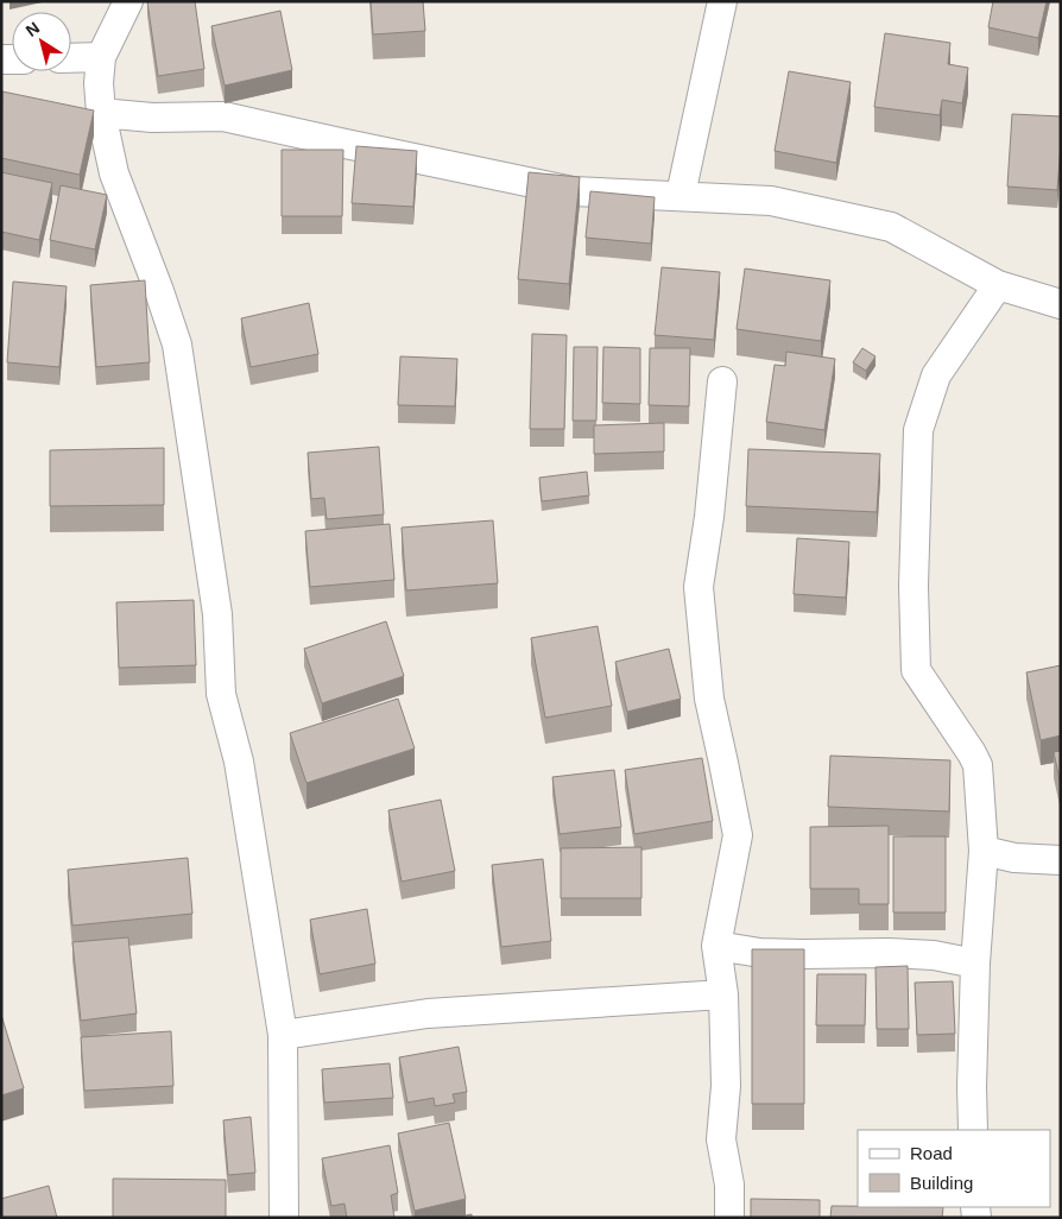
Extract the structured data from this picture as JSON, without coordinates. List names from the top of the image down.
{
  "legend": ["Road", "Building"],
  "north": "top left"
}
